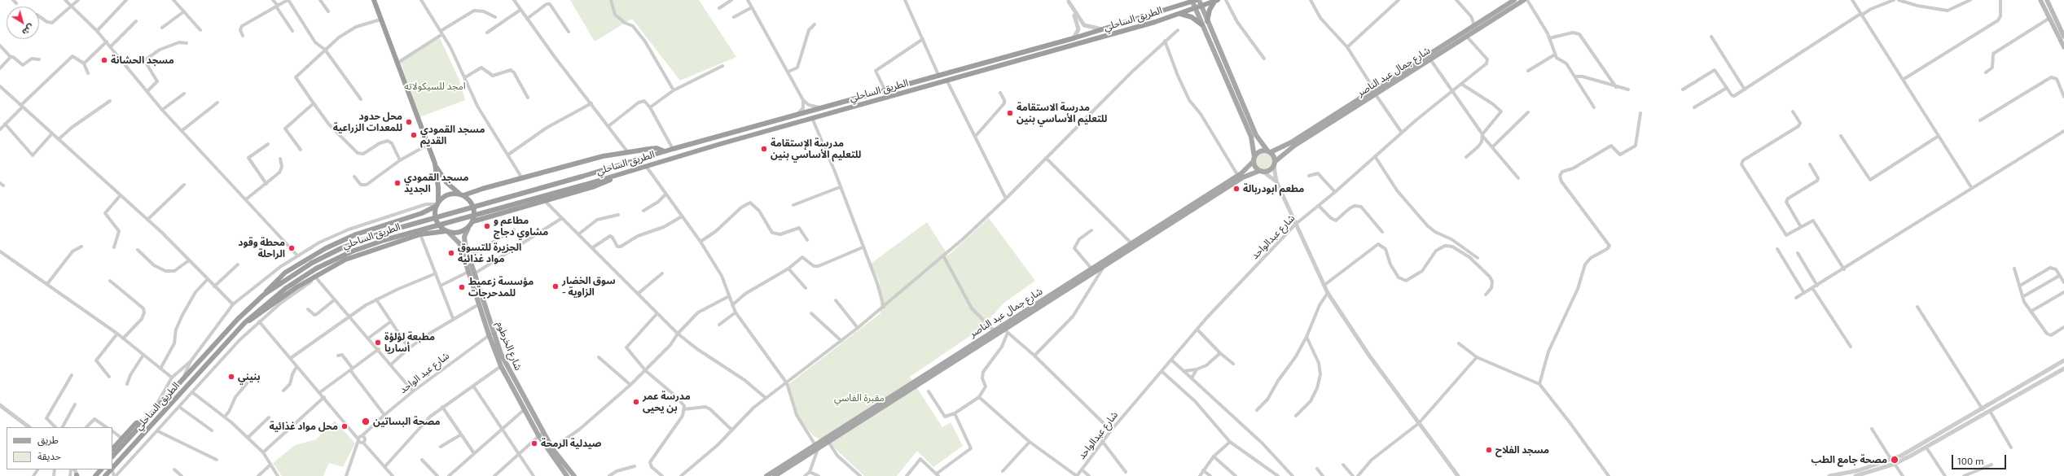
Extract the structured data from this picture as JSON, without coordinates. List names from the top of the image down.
{
  "streets": {
    "highway": ["الطريق الساحلي"],
    "main road": ["شارع جمال عبد الناصر", "شارع الخرطوم"],
    "street": ["شارع عبدالواحد", "شارع عبد الواحد"]
  },
  "crossings": [
    ["شارع جمال عبد الناصر", "شارع عبدالواحد"],
    ["شارع الخرطوم", "شارع عبد الواحد"]
  ],
  "parks": ["امجد للسيكولاته", "مقبرة الفاسي"],
  "places": [
    "مسجد الحشانة",
    "مدرسة الاستقامة للتعليم الأساسي بنين",
    "محل حدود للمعدات الزراعية",
    "مسجد القمودي القديم",
    "مدرسة اﻹستقامة للتعليم اﻷساسي بنين",
    "مسجد القمودي الجديد",
    "مطعم ابودربالة",
    "مطاعم و مشاوي دجاج",
    "محطة وقود الراحلة",
    "الجزيرة للتسوق مواد غذائية",
    "سوق الخضار - الزاوية",
    "مؤسسة زعميط للمدحرجات",
    "مطبعة لؤلؤة أساريا",
    "بنيني",
    "مدرسة عمر بن يحيى",
    "مصحة البساتين",
    "محل مواد غذائية",
    "صيدلية الرمحة",
    "مسجد الفلاح",
    "مصحة جامع الطب"
  ],
  "legend": ["طريق", "حديقة"],
  "scale_bar": "100 m",
  "north": "bottom right"
}
